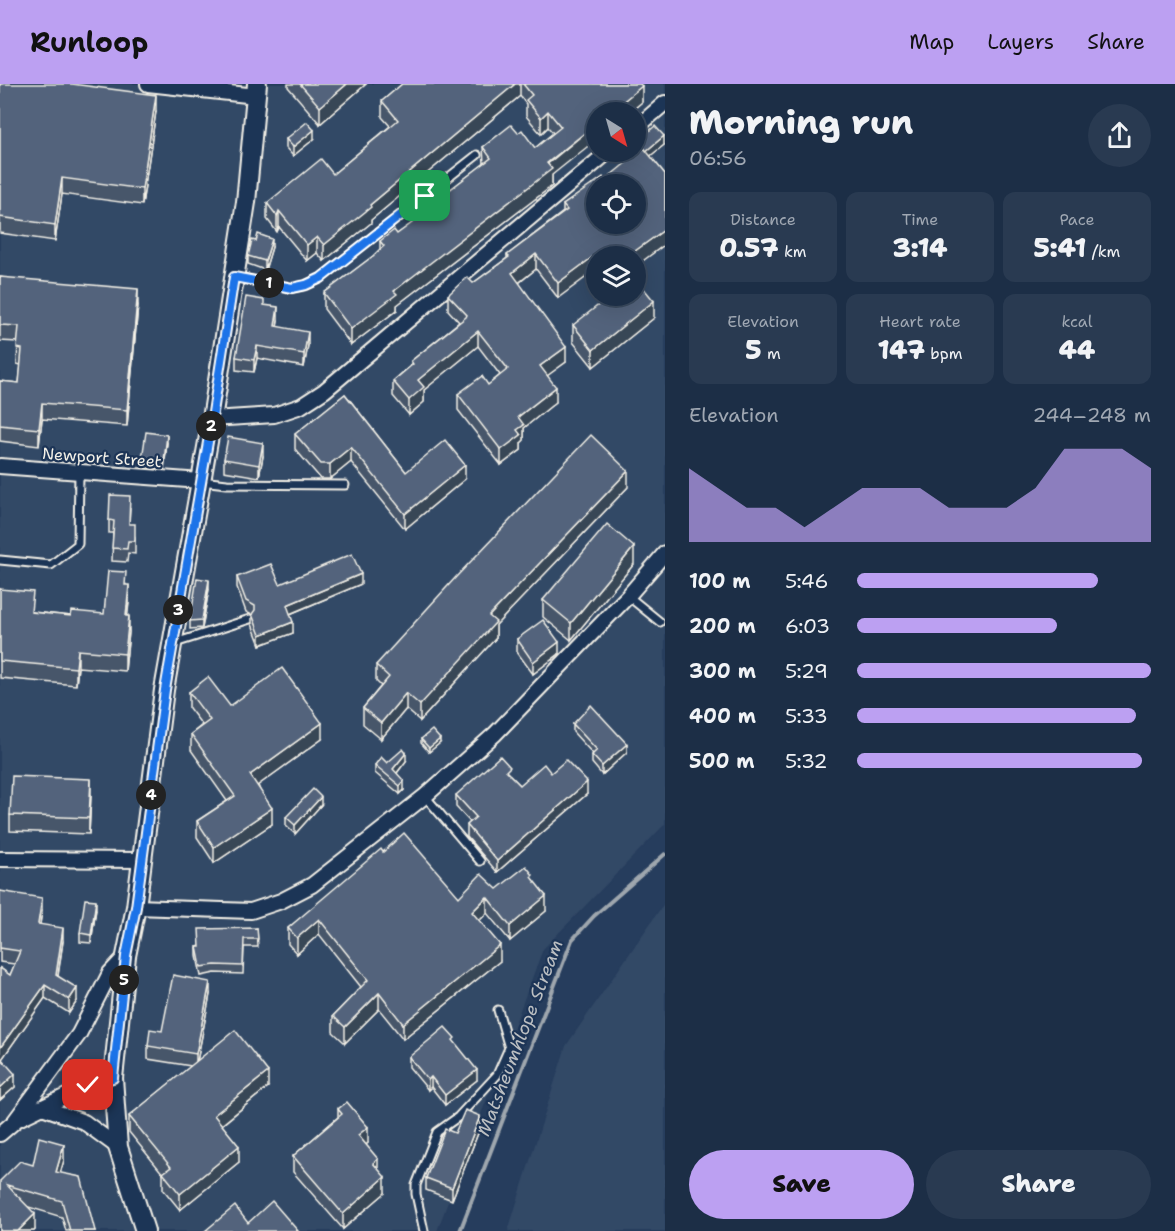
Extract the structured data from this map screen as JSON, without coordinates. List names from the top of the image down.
{
  "streets": {
    "street": ["Newport Street"]
  },
  "water": ["Matsheumhlope Stream"],
  "north": "bottom right",
  "page": {
    "header": "Runloop",
    "nav": ["Map", "Layers", "Share"],
    "heading": ["Morning run", "06:56"],
    "stats": [
      ["Distance", "0.57 km"],
      ["Time", "3:14"],
      ["Pace", "5:41 /km"],
      ["Elevation", "5 m"],
      ["Heart rate", "147 bpm"],
      ["kcal", "44"]
    ],
    "pins": [
      "1",
      "2",
      "3",
      "4",
      "5"
    ],
    "chart": ["Elevation", "244–248 m"],
    "list": [
      {
        "name": "100 m",
        "note": "5:46"
      },
      {
        "name": "200 m",
        "note": "6:03"
      },
      {
        "name": "300 m",
        "note": "5:29"
      },
      {
        "name": "400 m",
        "note": "5:33"
      },
      {
        "name": "500 m",
        "note": "5:32"
      }
    ],
    "buttons": ["Save", "Share"]
  }
}
